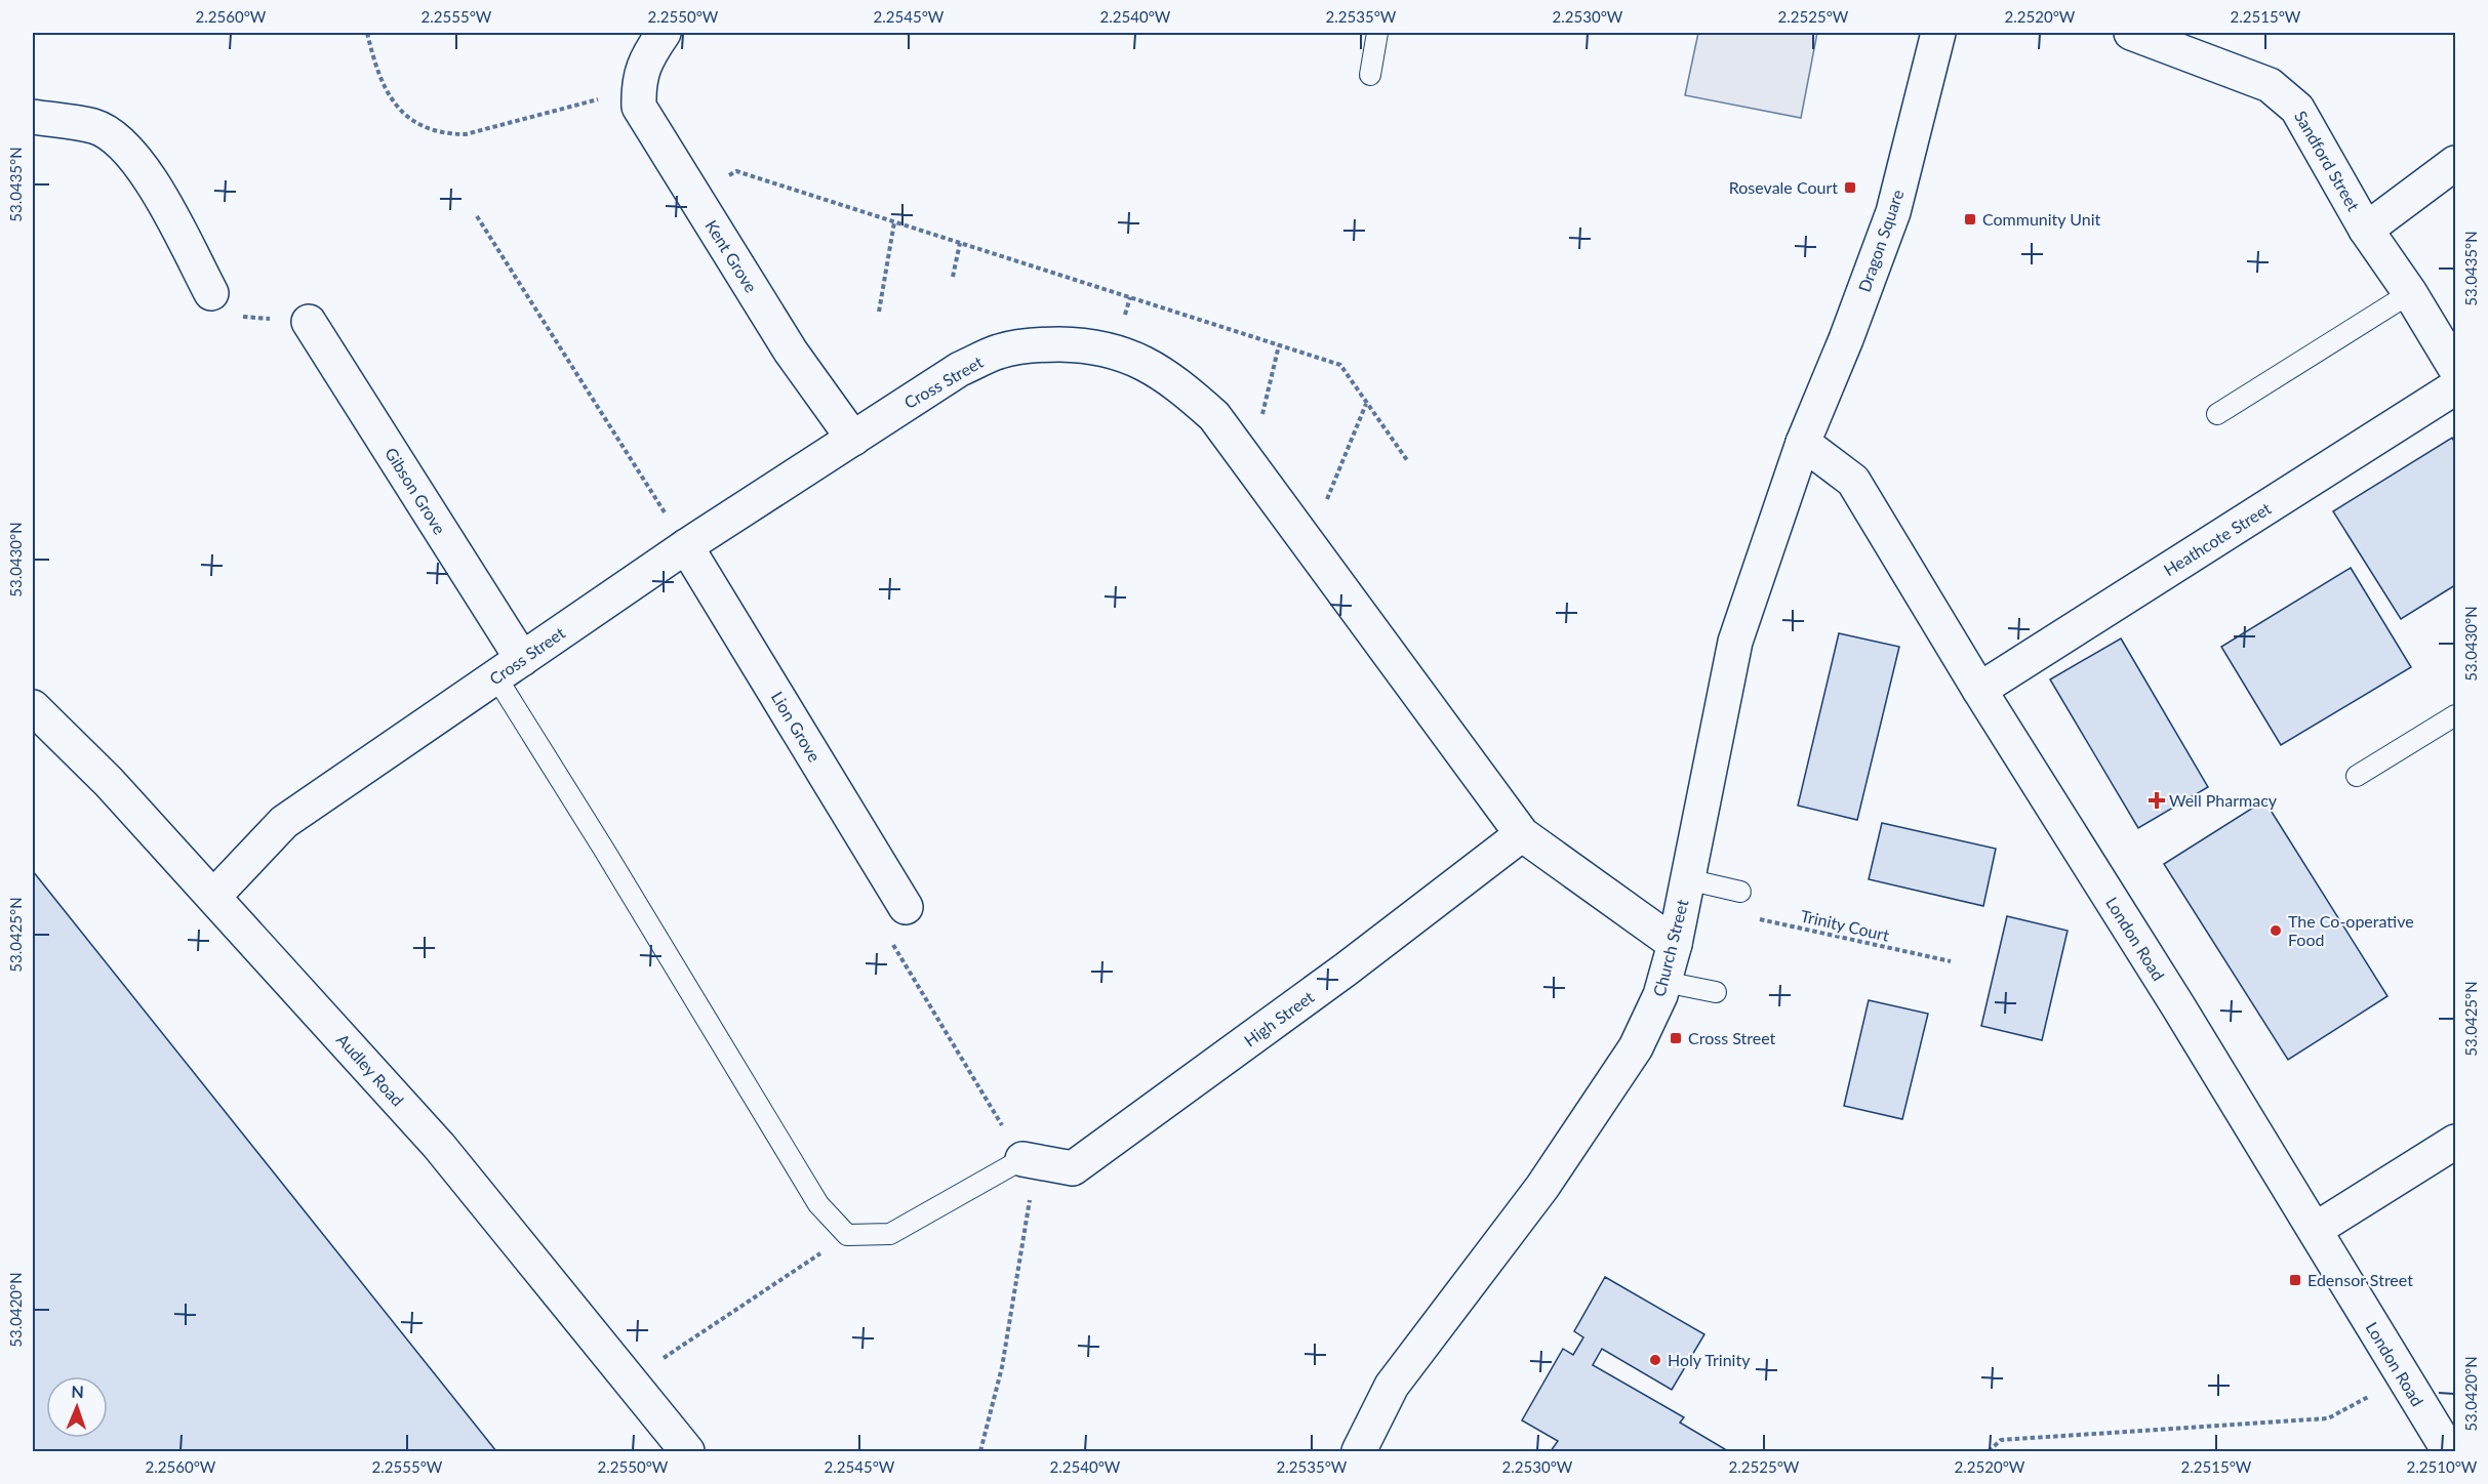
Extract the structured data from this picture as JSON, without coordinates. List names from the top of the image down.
{
  "streets": {
    "street": [
      "Sandford Street",
      "Dragon Square",
      "Kent Grove",
      "Cross Street",
      "Gibson Grove",
      "Heathcote Street",
      "Lion Grove",
      "London Road",
      "Church Street",
      "High Street",
      "Audley Road"
    ],
    "path": ["Trinity Court"]
  },
  "crossings": [
    ["Dragon Square", "London Road"],
    ["Dragon Square", "Church Street"],
    ["Kent Grove", "Cross Street"],
    ["Cross Street", "Gibson Grove"],
    ["Cross Street", "Lion Grove"],
    ["Cross Street", "Church Street"],
    ["Cross Street", "High Street"],
    ["Cross Street", "Audley Road"],
    ["Heathcote Street", "London Road"],
    ["London Road", "Church Street"]
  ],
  "places": {
    "transit": [
      "Rosevale Court",
      "Community Unit",
      "Cross Street",
      "Edensor Street"
    ],
    "health": ["Well Pharmacy"],
    "other": ["The Co-operative Food", "Holy Trinity"]
  },
  "north": "top",
  "coordinates": [
    "2.2560°W",
    "2.2555°W",
    "2.2550°W",
    "2.2545°W",
    "2.2540°W",
    "2.2535°W",
    "2.2530°W",
    "2.2525°W",
    "2.2520°W",
    "2.2515°W",
    "53.0435°N",
    "53.0430°N",
    "53.0425°N",
    "53.0420°N",
    "2.2510°W"
  ]
}
